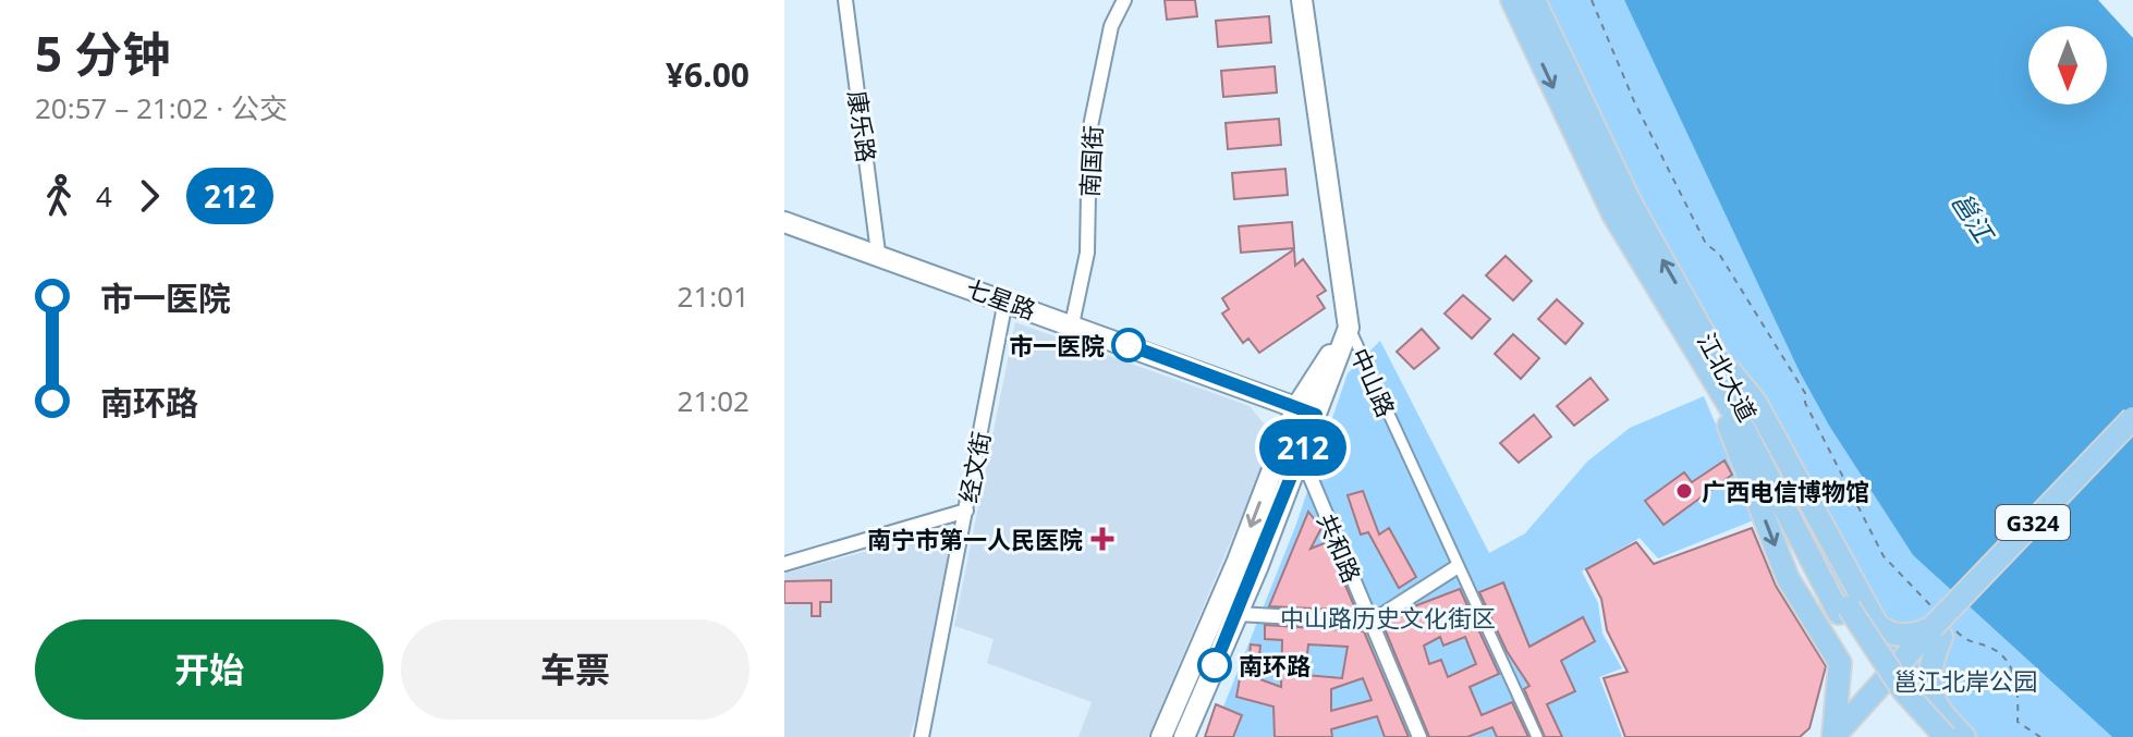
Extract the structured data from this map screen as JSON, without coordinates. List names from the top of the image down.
{
  "streets": {
    "main road": [
      "七星路",
      "江北大道",
      "中山路",
      "G324"
    ],
    "street": [
      "康乐路",
      "南国街",
      "经文街",
      "共和路"
    ]
  },
  "crossings": [
    ["康乐路", "七星路"],
    ["南国街", "七星路"],
    ["七星路", "经文街"]
  ],
  "water": ["邕江"],
  "parks": ["中山路历史文化街区", "邕江北岸公园"],
  "places": {
    "other": ["市一医院", "广西电信博物馆", "南环路"],
    "health": ["南宁市第一人民医院"]
  },
  "lines": ["bus line 212"],
  "north": "bottom",
  "page": {
    "heading": ["5 分钟", "20:57 – 21:02 · 公交", "¥6.00"],
    "on_map": "212",
    "legs": ["4", "212"],
    "list": [
      {
        "name": "市一医院",
        "value": "21:01"
      },
      {
        "name": "南环路",
        "value": "21:02"
      }
    ],
    "buttons": ["开始", "车票"]
  }
}
